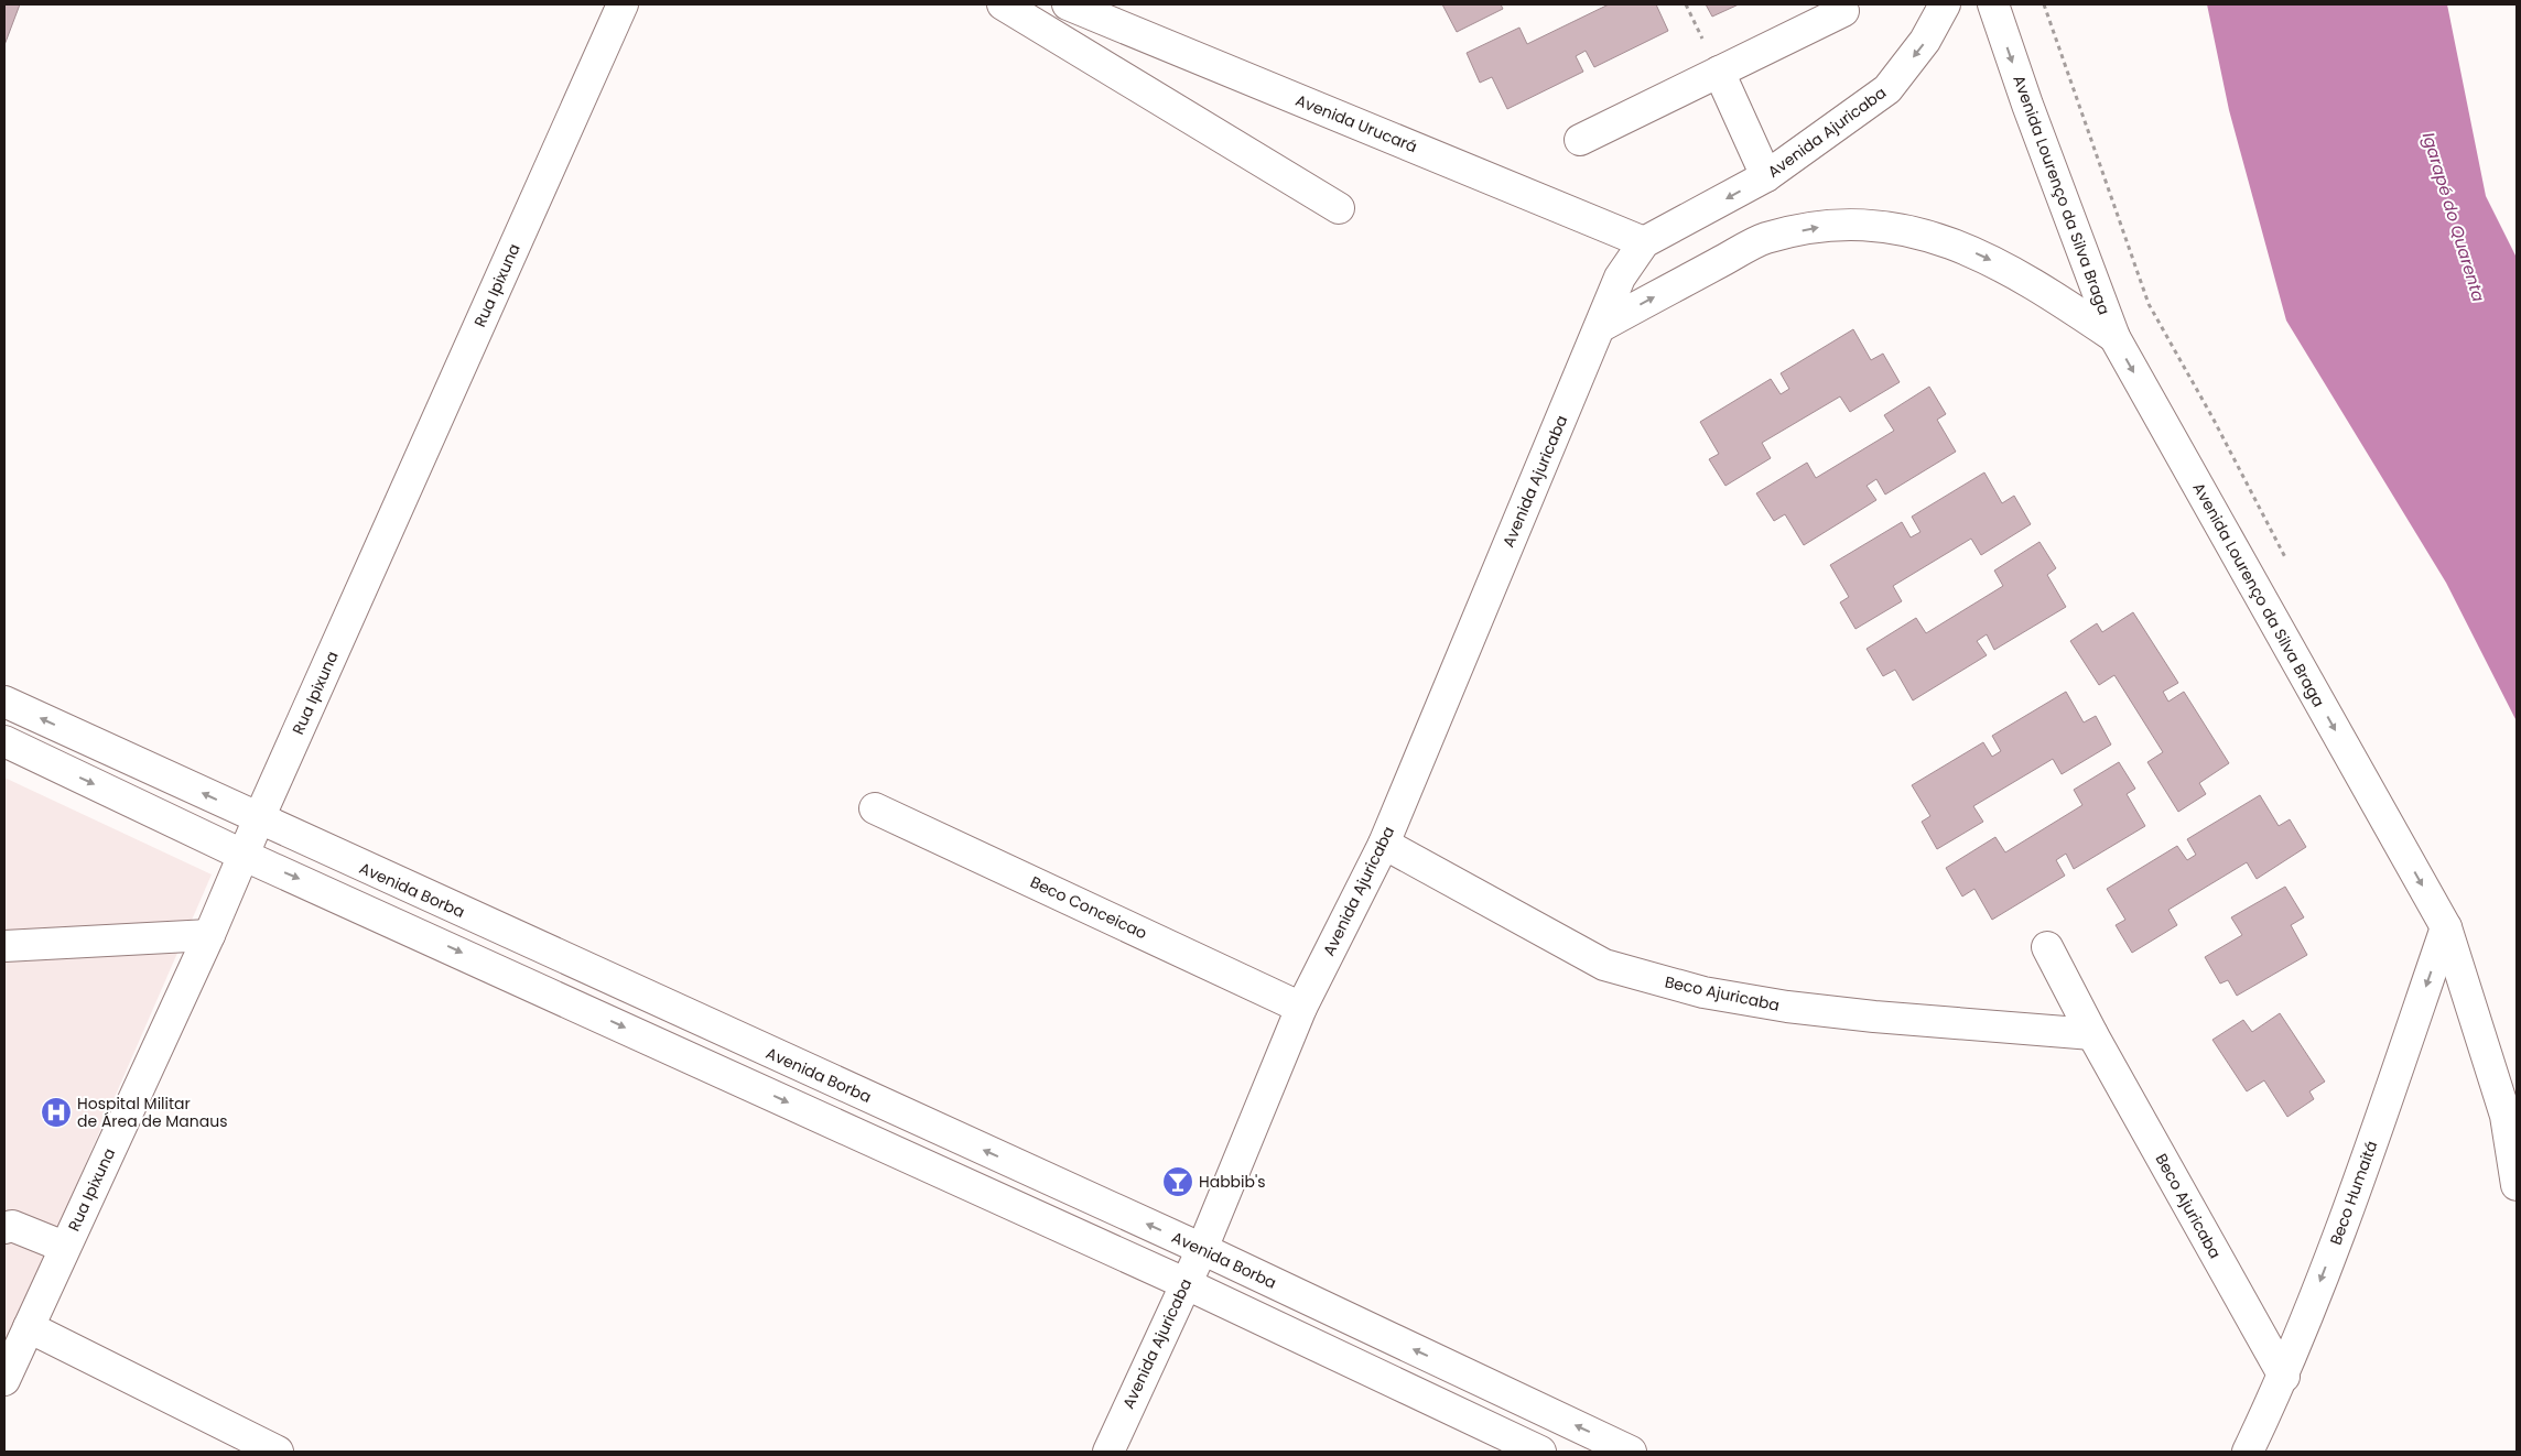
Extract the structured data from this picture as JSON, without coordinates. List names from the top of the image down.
{
  "streets": {
    "street": [
      "Avenida Urucará",
      "Avenida Ajuricaba",
      "Avenida Lourenço da Silva Braga",
      "Rua Ipixuna",
      "Avenida Borba",
      "Beco Conceicao",
      "Beco Ajuricaba",
      "Beco Humaitá"
    ]
  },
  "crossings": [
    ["Avenida Urucará", "Avenida Ajuricaba"],
    ["Avenida Ajuricaba", "Avenida Borba"],
    ["Avenida Ajuricaba", "Beco Conceicao"],
    ["Avenida Ajuricaba", "Beco Ajuricaba"],
    ["Avenida Lourenço da Silva Braga", "Beco Humaitá"],
    ["Rua Ipixuna", "Avenida Borba"],
    ["Beco Ajuricaba", "Beco Humaitá"]
  ],
  "one_way": ["Avenida Lourenço da Silva Braga", "Beco Humaitá"],
  "water": ["Igarapé do Quarenta"],
  "places": {
    "hospital": ["Hospital Militar de Área de Manaus"],
    "bar": ["Habbib's"]
  }
}
